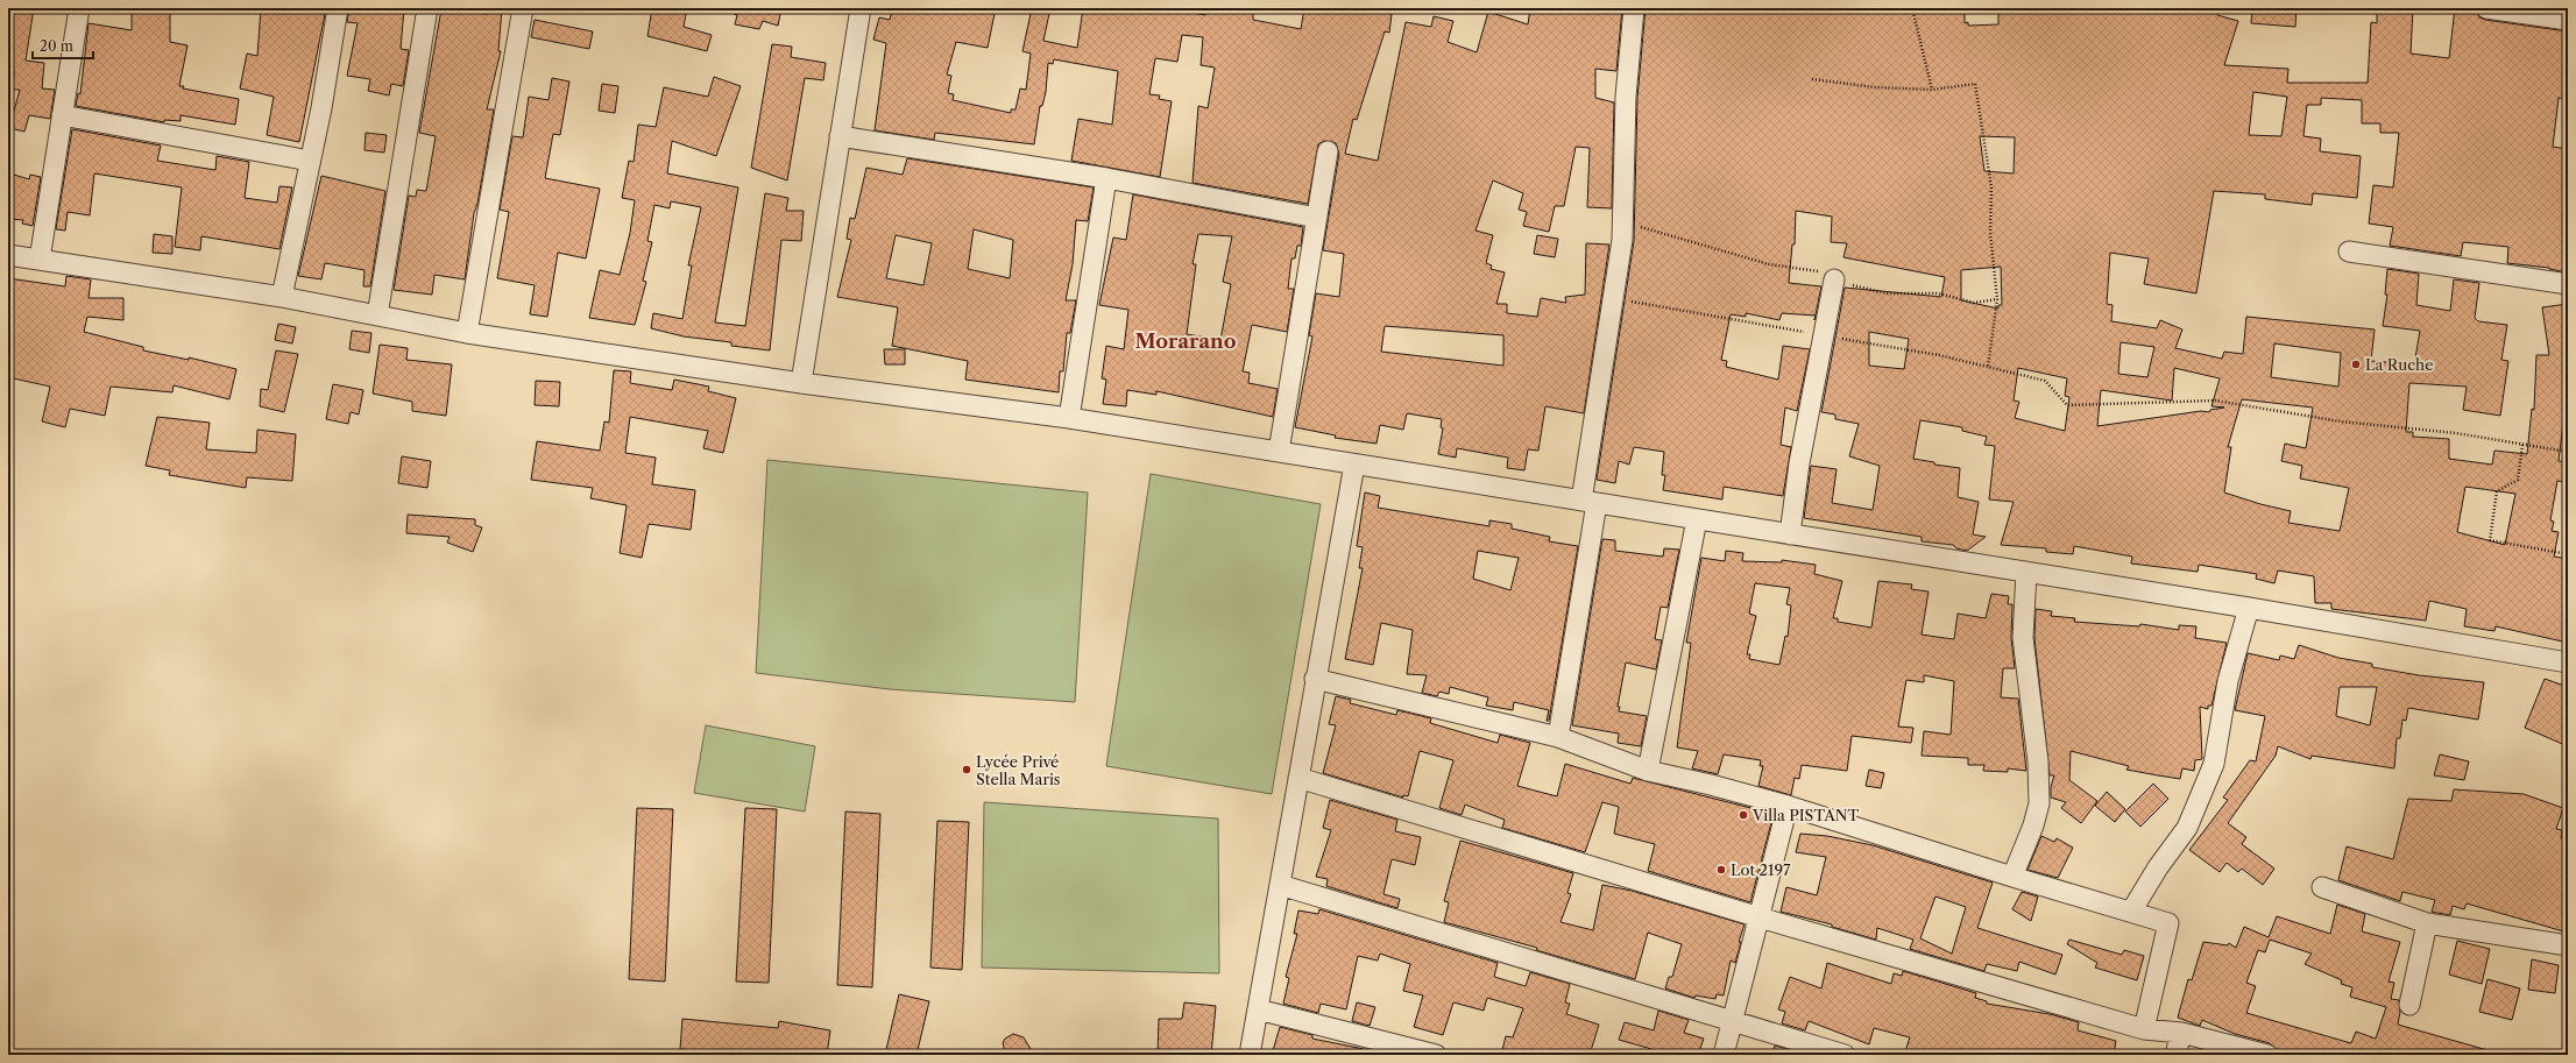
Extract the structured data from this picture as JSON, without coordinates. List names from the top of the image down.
{
  "districts": ["Morarano"],
  "places": [
    "La Ruche",
    "Lycée Privé Stella Maris",
    "Villa PISTANT",
    "Lot 2197"
  ],
  "scale_bar": "20 m"
}
